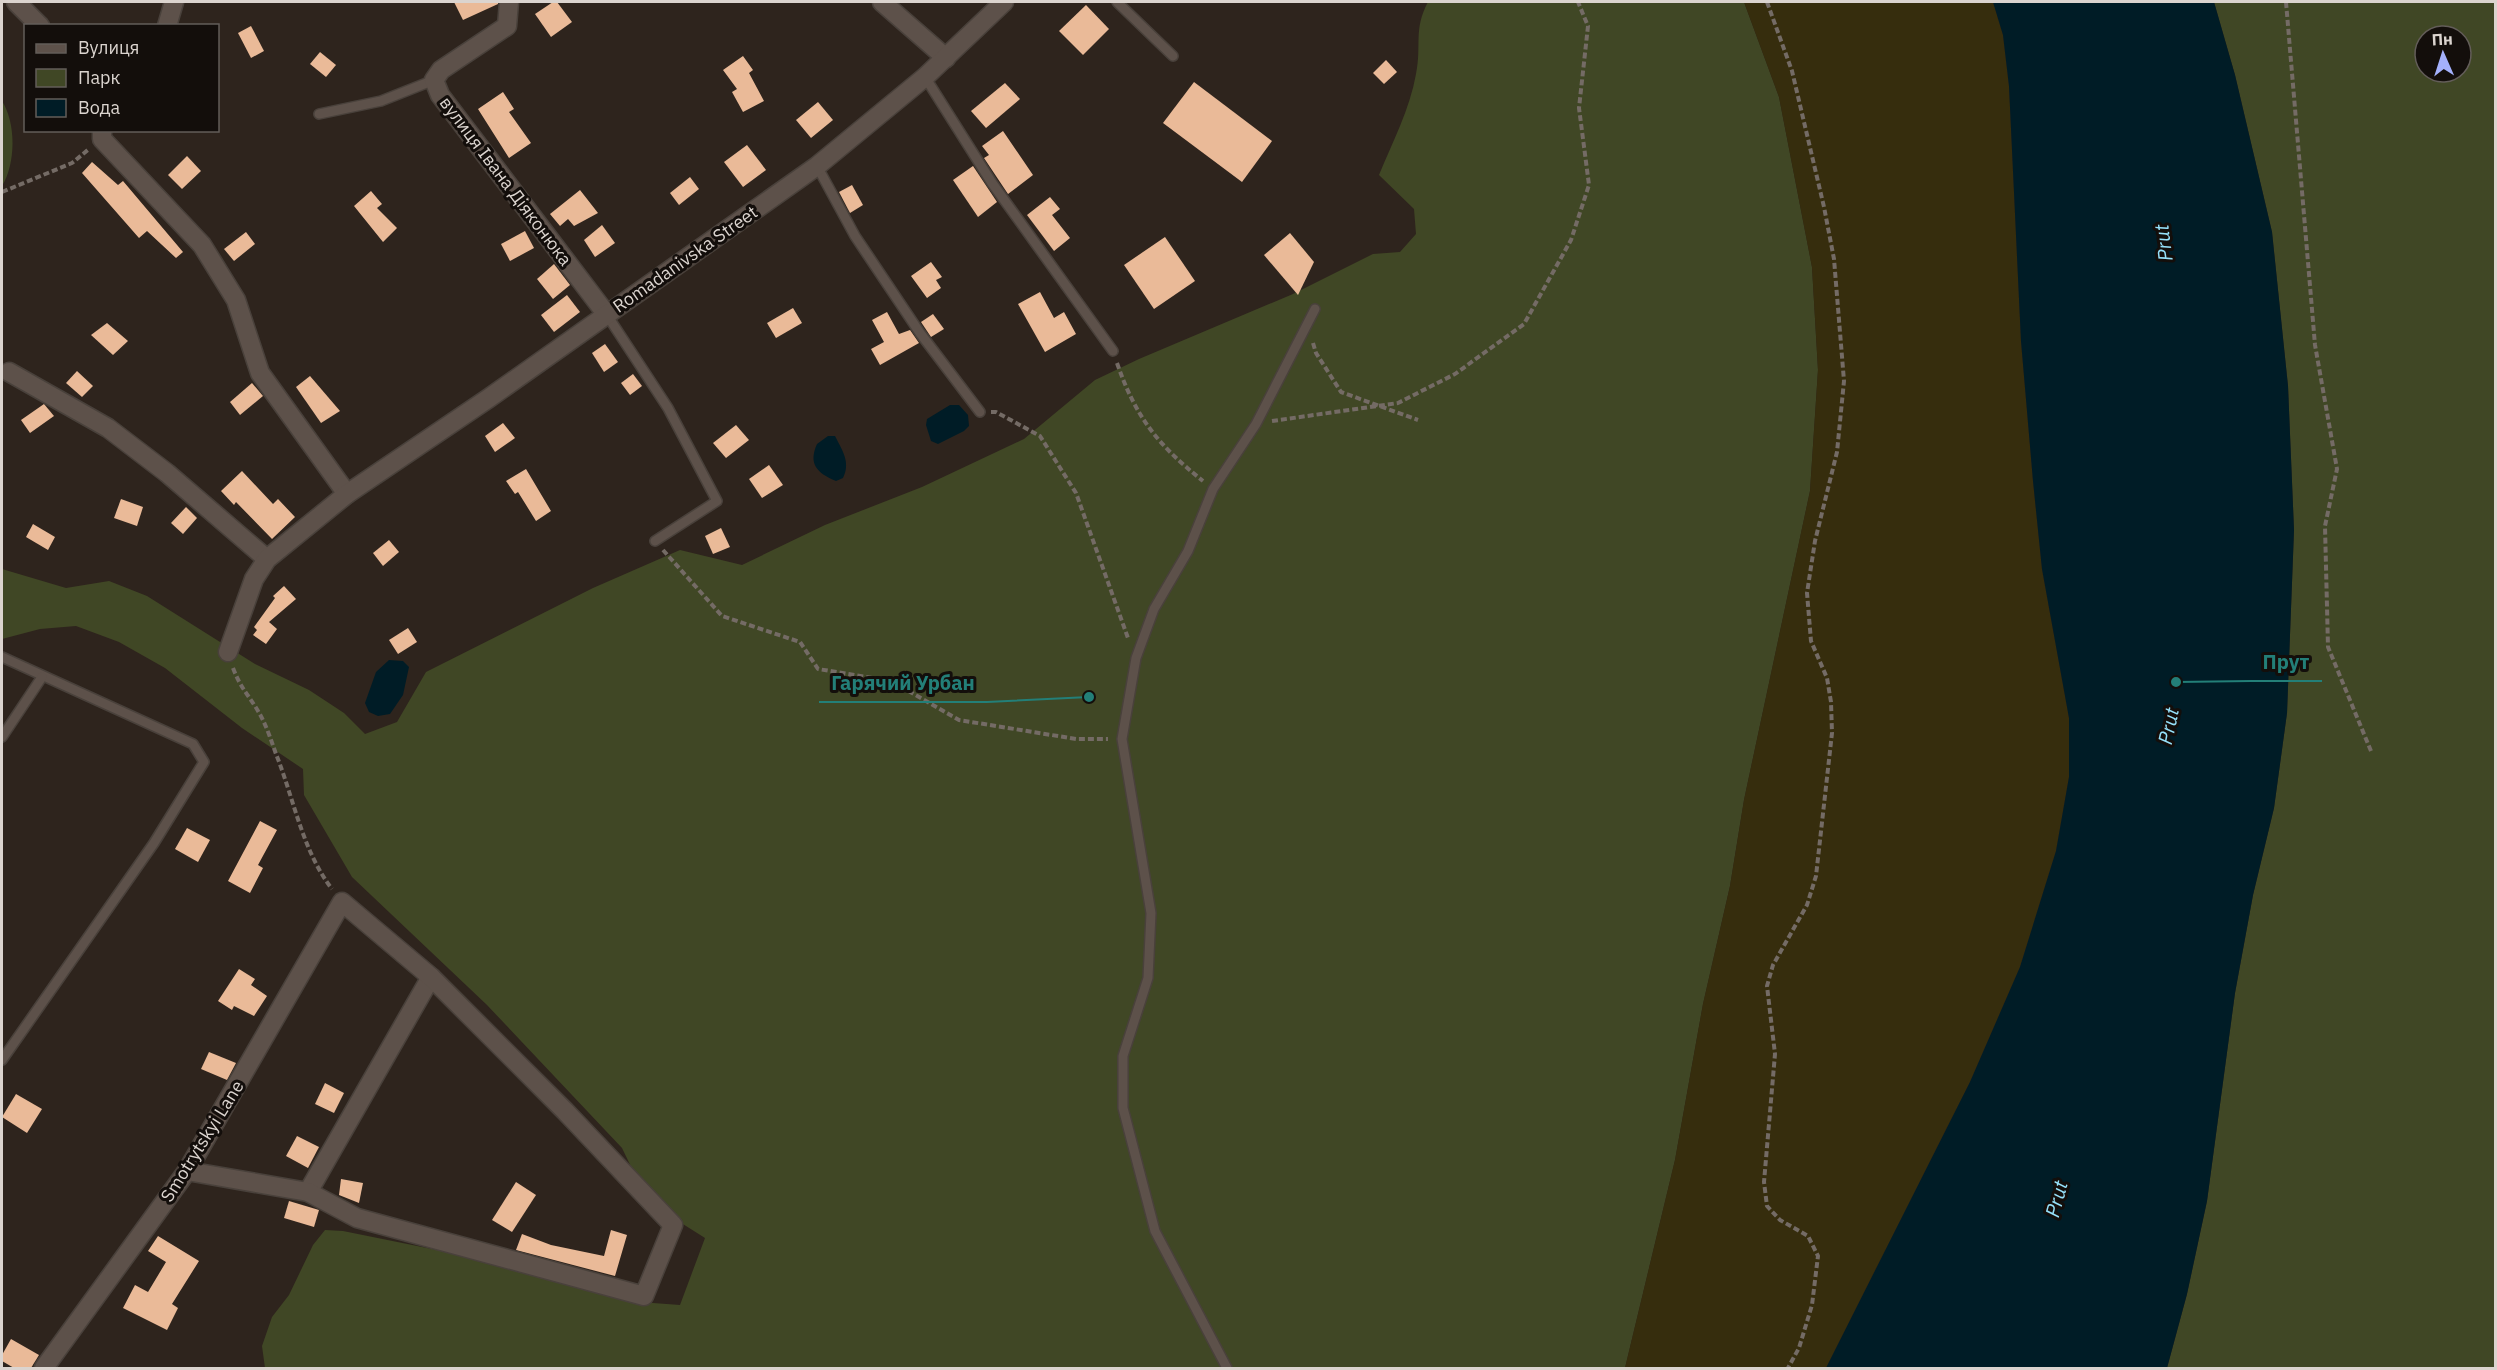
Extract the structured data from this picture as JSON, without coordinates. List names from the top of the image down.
{
  "streets": {
    "street": ["вулиця Івана Діяконюка", "Romadanivska Street", "Smotrytskyi Lane"]
  },
  "crossings": [
    ["вулиця Івана Діяконюка", "Romadanivska Street"]
  ],
  "water": ["Prut"],
  "places": ["Прут", "Гарячий Урбан"],
  "legend": ["Вулиця", "Парк", "Вода"],
  "north": "top"
}
